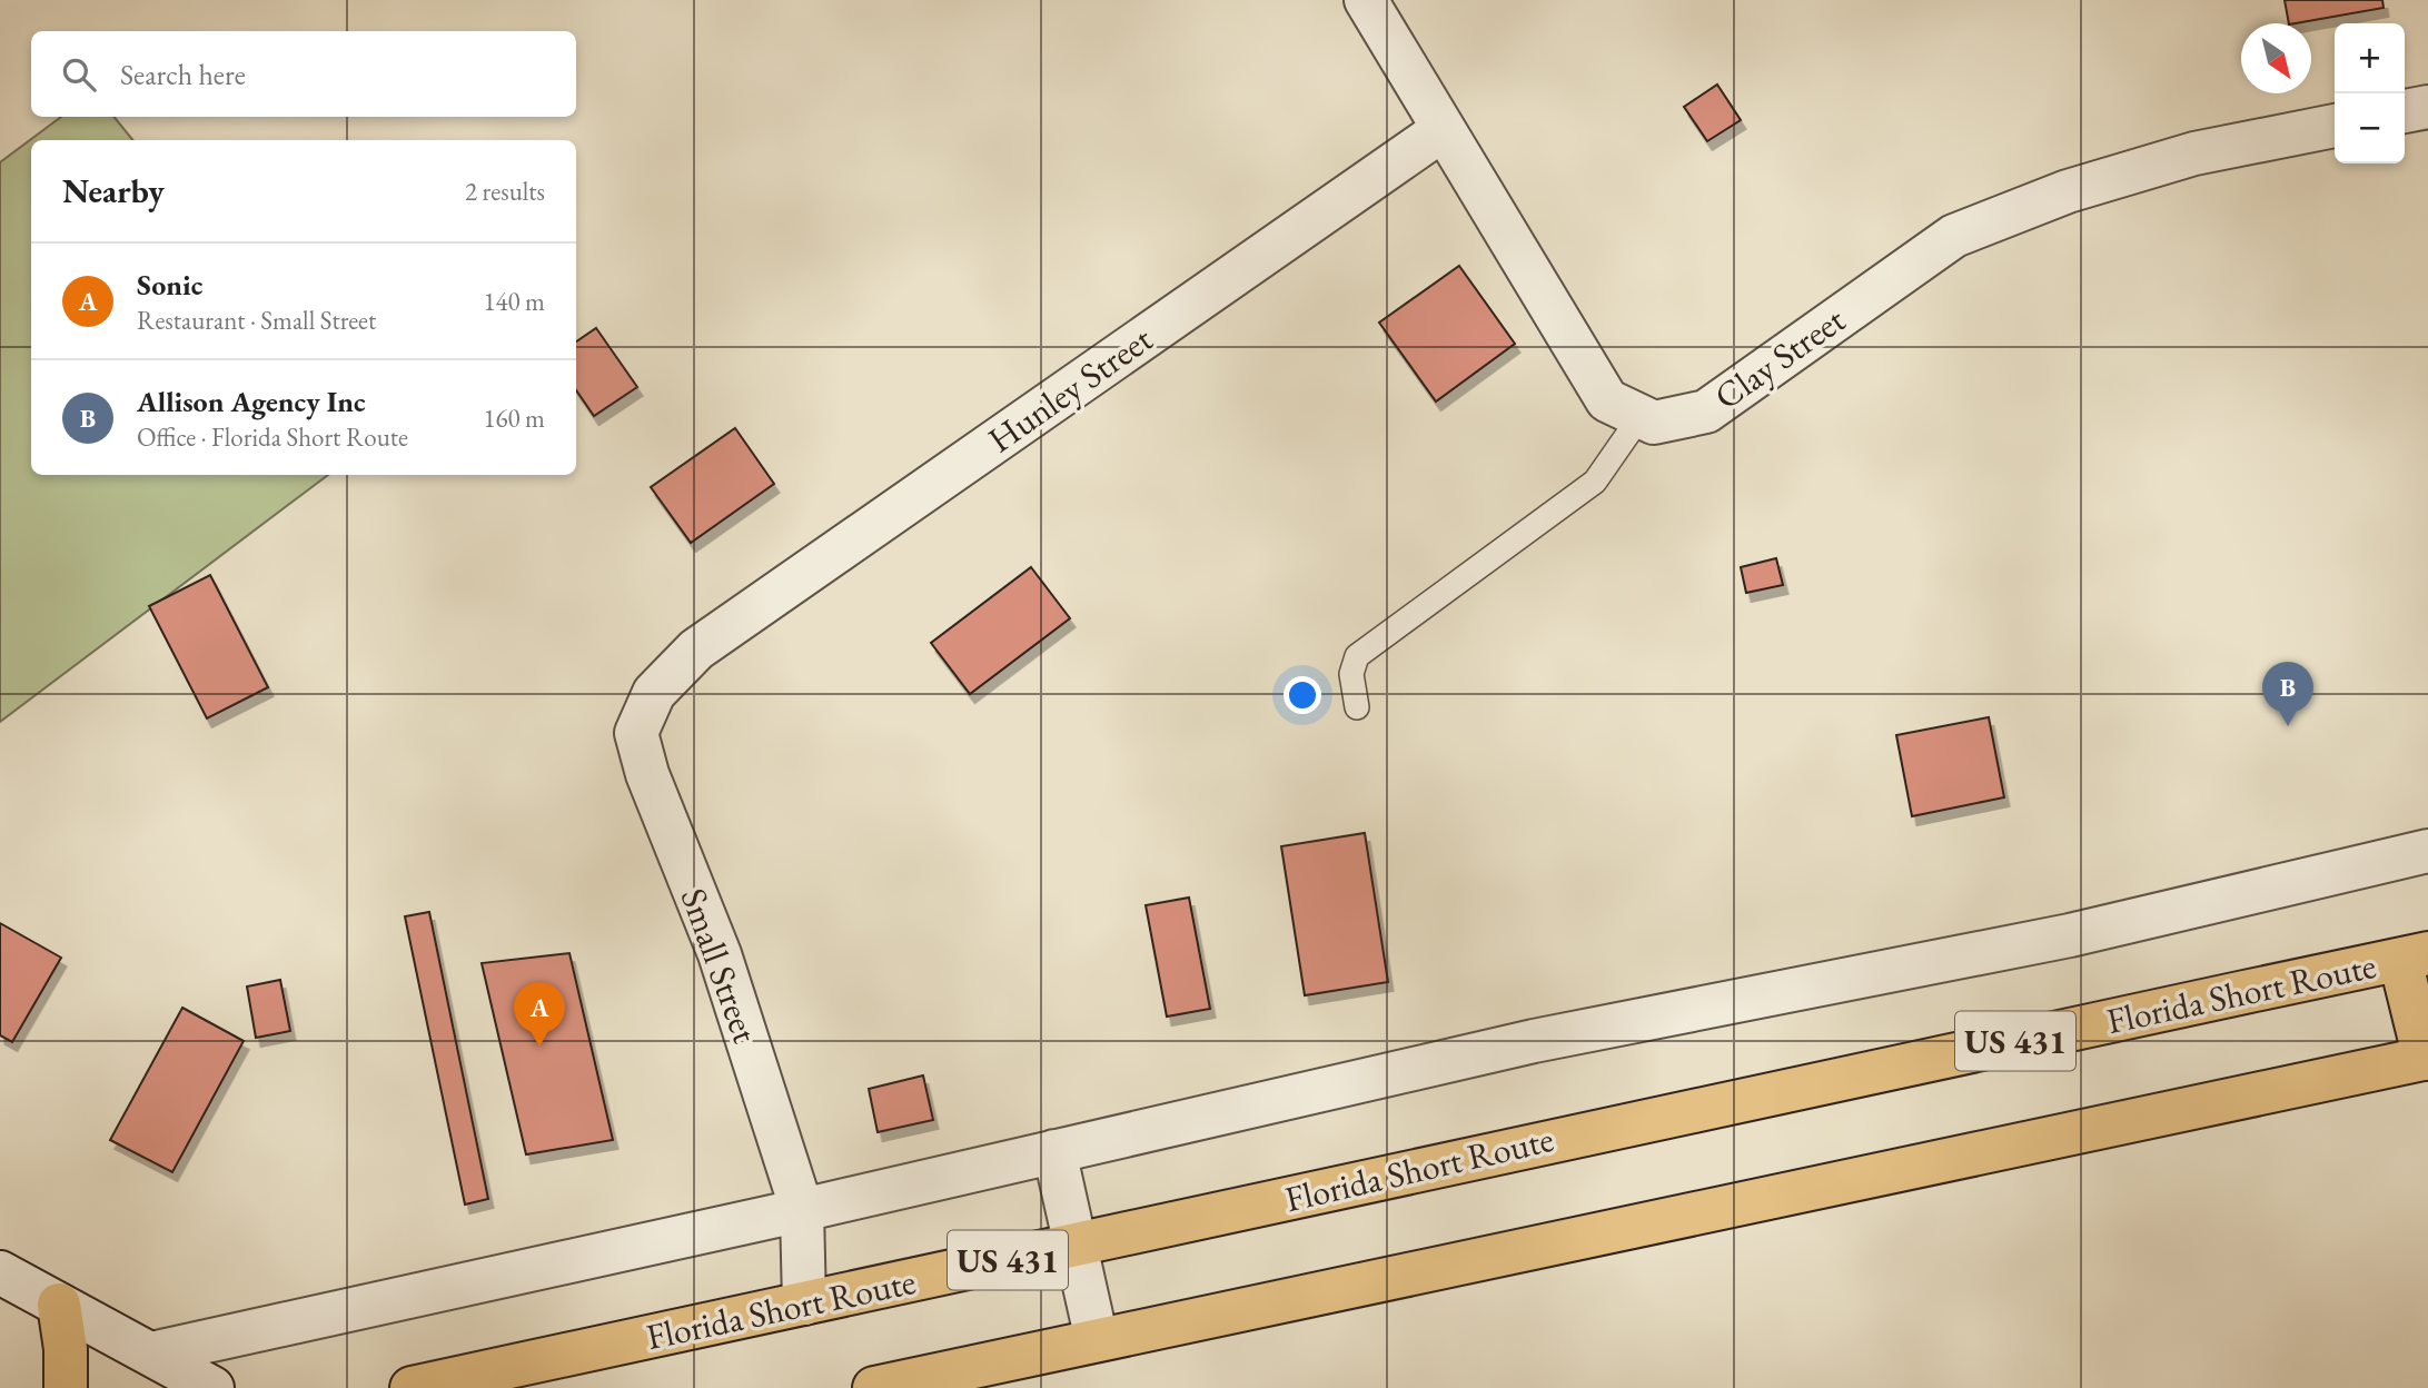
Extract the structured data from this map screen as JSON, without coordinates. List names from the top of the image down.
{
  "streets": {
    "highway": ["Florida Short Route", "US 431"],
    "street": ["Clay Street", "Hunley Street", "Small Street"]
  },
  "crossings": [
    ["Clay Street", "Hunley Street"],
    ["Hunley Street", "Small Street"],
    ["Small Street", "Florida Short Route"]
  ],
  "north": "bottom right",
  "page": {
    "map_buttons": ["+", "−"],
    "search": "Search here",
    "heading": ["Nearby", "2 results"],
    "list": [
      {
        "mark": "A",
        "name": "Sonic",
        "note": "Restaurant · Small Street",
        "value": "140 m"
      },
      {
        "mark": "B",
        "name": "Allison Agency Inc",
        "note": "Office · Florida Short Route",
        "value": "160 m"
      }
    ],
    "pins": ["B", "A"]
  }
}
